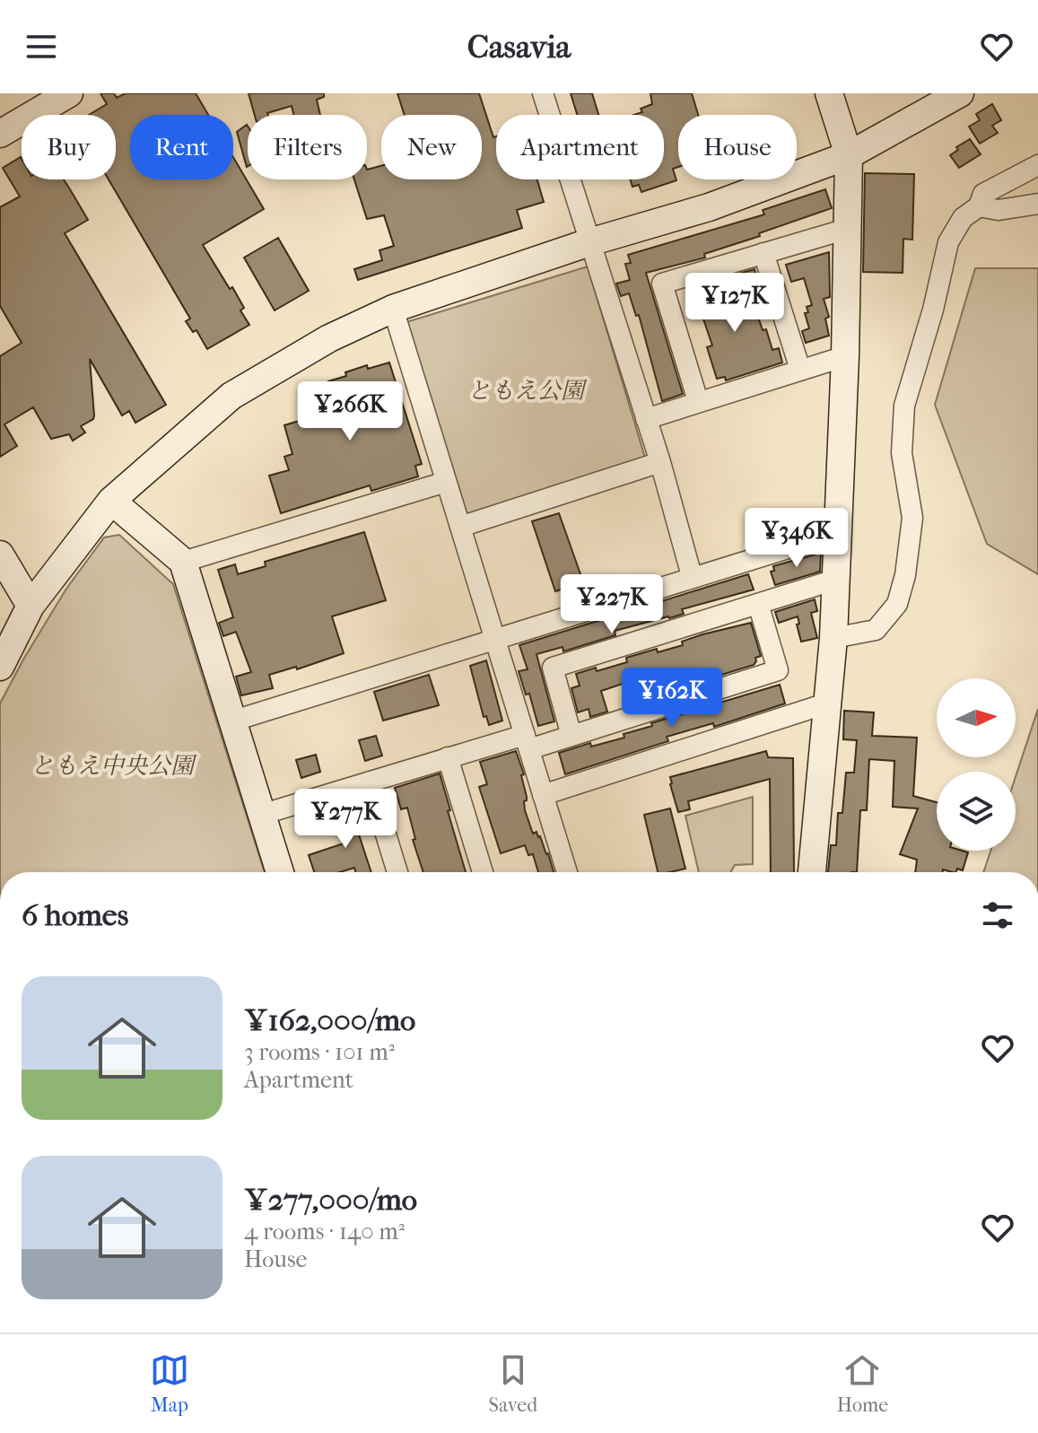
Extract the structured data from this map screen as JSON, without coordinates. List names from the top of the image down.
{
  "parks": ["ともえ公園", "ともえ中央公園"],
  "north": "right",
  "page": {
    "header": "Casavia",
    "chip": [
      "Buy",
      "Rent",
      "Filters",
      "New",
      "Apartment",
      "House"
    ],
    "price": [
      "¥127K",
      "¥266K",
      "¥346K",
      "¥227K",
      "¥162K",
      "¥277K"
    ],
    "heading": "6 homes",
    "list": [
      {
        "name": "¥162,000/mo",
        "note": "3 rooms · 101 m² · Apartment"
      },
      {
        "name": "¥277,000/mo",
        "note": "4 rooms · 140 m² · House"
      }
    ],
    "tabs": ["Map", "Saved", "Home"]
  }
}
